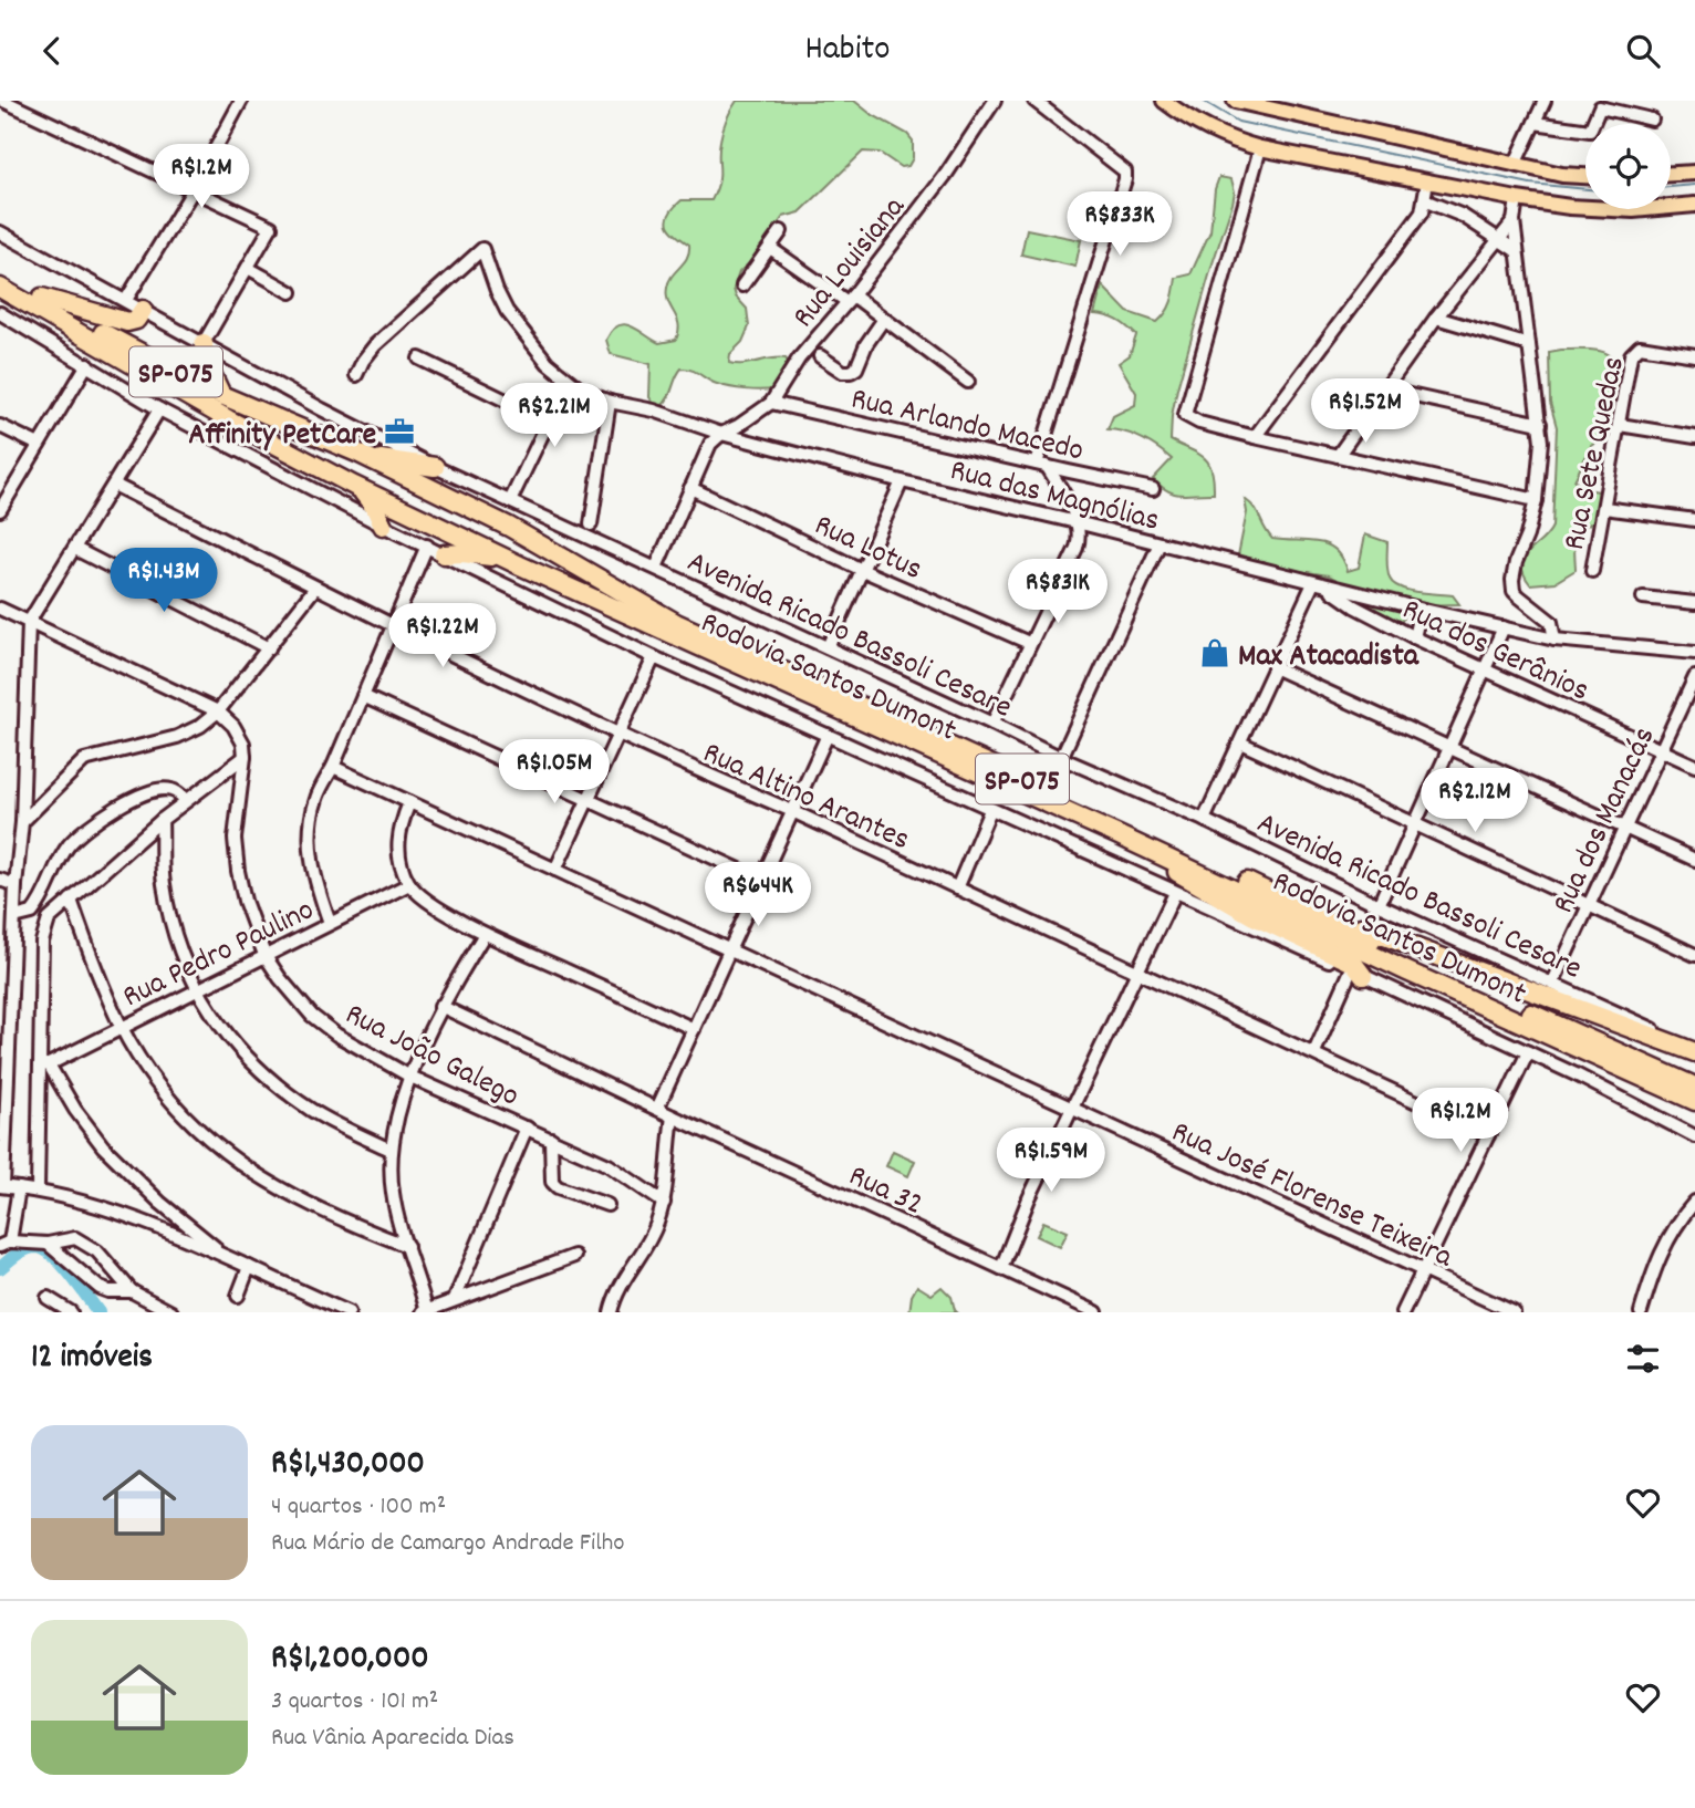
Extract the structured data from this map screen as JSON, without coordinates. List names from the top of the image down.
{
  "streets": {
    "highway": ["SP-075", "Rodovia Santos Dumont"],
    "street": [
      "Rua Louisiana",
      "Rua Arlando Macedo",
      "Rua Sete Quedas",
      "Rua das Magnólias",
      "Rua Lotus",
      "Avenida Ricado Bassoli Cesare",
      "Rua dos Gerânios",
      "Rua Altino Arantes",
      "Rua dos Manacás",
      "Rua Pedro Paulino",
      "Rua João Galego",
      "Rua 32",
      "Rua José Florense Teixeira"
    ]
  },
  "crossings": [
    ["Rua Louisiana", "Rua Arlando Macedo"],
    ["Rua Louisiana", "Rua das Magnólias"],
    ["Rua das Magnólias", "Rua dos Gerânios"],
    ["Avenida Ricado Bassoli Cesare", "Rua dos Manacás"],
    ["Rua dos Gerânios", "Rua dos Manacás"],
    ["Rua Pedro Paulino", "Rua João Galego"]
  ],
  "places": {
    "office": ["Affinity PetCare"],
    "shop": ["Max Atacadista"]
  },
  "page": {
    "header": "Habito",
    "price": [
      "R$1.2M",
      "R$833K",
      "R$1.52M",
      "R$2.21M",
      "R$1.43M",
      "R$831K",
      "R$1.22M",
      "R$1.05M",
      "R$2.12M",
      "R$644K",
      "R$1.2M",
      "R$1.59M"
    ],
    "heading": "12 imóveis",
    "list": [
      {
        "name": "R$1,430,000",
        "note": "4 quartos · 100 m² · Rua Mário de Camargo Andrade Filho"
      },
      {
        "name": "R$1,200,000",
        "note": "3 quartos · 101 m² · Rua Vânia Aparecida Dias"
      }
    ]
  }
}
